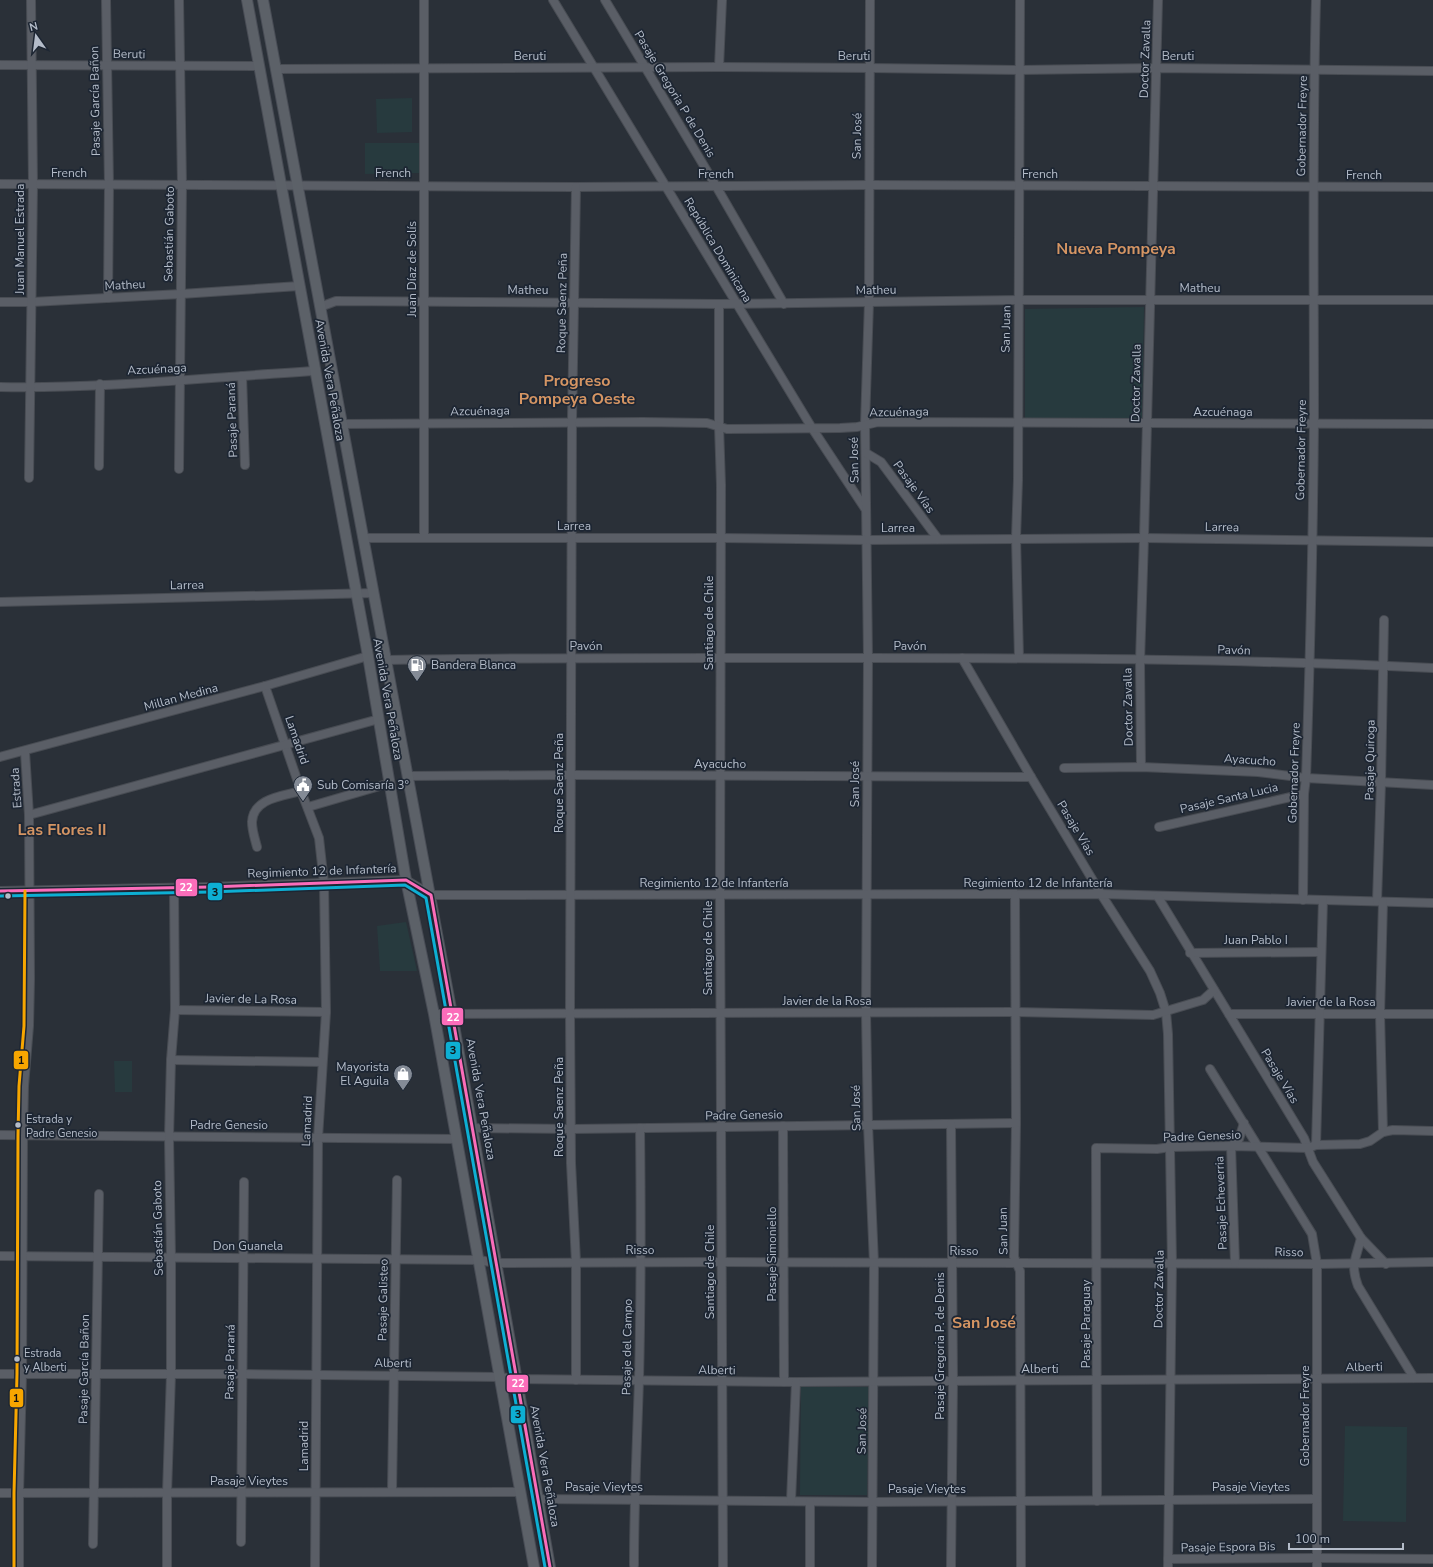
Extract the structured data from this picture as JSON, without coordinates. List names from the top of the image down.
{
  "streets": {
    "main road": ["Avenida Vera Peñaloza"],
    "street": [
      "Beruti",
      "Doctor Zavalla",
      "Pasaje Gregoria P de Denis",
      "Pasaje García Bañon",
      "Gobernador Freyre",
      "San José",
      "French",
      "Sebastián Gaboto",
      "Juan Manuel Estrada",
      "República Dominicana",
      "Juan Díaz de Solís",
      "Matheu",
      "Roque Saenz Peña",
      "San Juan",
      "Azcuénaga",
      "Pasaje Paraná",
      "Pasaje Vías",
      "Larrea",
      "Santiago de Chile",
      "Pavón",
      "Millan Medina",
      "Lamadrid",
      "Ayacucho",
      "Pasaje Quiroga",
      "Estrada",
      "Pasaje Santa Lucia",
      "Regimiento 12 de Infantería",
      "Juan Pablo I",
      "Javier de La Rosa",
      "Javier de la Rosa",
      "Padre Genesio",
      "Pasaje Echeverria",
      "Don Guanela",
      "Risso",
      "Pasaje Simoniello",
      "Pasaje Galisteo",
      "Pasaje Paraguay",
      "Pasaje Gregoria P. de Denis",
      "Pasaje del Campo",
      "Alberti",
      "Pasaje Vieytes",
      "Pasaje Espora Bis"
    ]
  },
  "crossings": [
    ["Beruti", "Doctor Zavalla"],
    ["Beruti", "Pasaje Gregoria P de Denis"],
    ["Beruti", "Pasaje García Bañon"],
    ["Beruti", "Gobernador Freyre"],
    ["Beruti", "San José"],
    ["Beruti", "Sebastián Gaboto"],
    ["Beruti", "Juan Manuel Estrada"],
    ["Beruti", "República Dominicana"],
    ["Beruti", "Juan Díaz de Solís"],
    ["Beruti", "San Juan"],
    ["Beruti", "Avenida Vera Peñaloza"],
    ["Doctor Zavalla", "French"],
    ["Doctor Zavalla", "Matheu"],
    ["Doctor Zavalla", "Azcuénaga"],
    ["Doctor Zavalla", "Pasaje Vías"],
    ["Doctor Zavalla", "Larrea"],
    ["Doctor Zavalla", "Pavón"],
    ["Doctor Zavalla", "Ayacucho"],
    ["Doctor Zavalla", "Javier de la Rosa"],
    ["Doctor Zavalla", "Padre Genesio"],
    ["Doctor Zavalla", "Risso"],
    ["Doctor Zavalla", "Alberti"],
    ["Doctor Zavalla", "Pasaje Vieytes"],
    ["Doctor Zavalla", "Pasaje Espora Bis"],
    ["Pasaje Gregoria P de Denis", "French"],
    ["Pasaje Gregoria P de Denis", "Matheu"],
    ["Pasaje García Bañon", "French"],
    ["Pasaje García Bañon", "Matheu"],
    ["Pasaje García Bañon", "Don Guanela"],
    ["Pasaje García Bañon", "Alberti"],
    ["Pasaje García Bañon", "Pasaje Vieytes"],
    ["Gobernador Freyre", "French"],
    ["Gobernador Freyre", "Matheu"],
    ["Gobernador Freyre", "Azcuénaga"],
    ["Gobernador Freyre", "Larrea"],
    ["Gobernador Freyre", "Pavón"],
    ["Gobernador Freyre", "Ayacucho"],
    ["Gobernador Freyre", "Pasaje Santa Lucia"],
    ["Gobernador Freyre", "Regimiento 12 de Infantería"],
    ["Gobernador Freyre", "Risso"],
    ["Gobernador Freyre", "Alberti"],
    ["Gobernador Freyre", "Pasaje Vieytes"],
    ["Gobernador Freyre", "Pasaje Espora Bis"],
    ["San José", "French"],
    ["San José", "República Dominicana"],
    ["San José", "Matheu"],
    ["San José", "Azcuénaga"],
    ["San José", "Pasaje Vías"],
    ["San José", "Larrea"],
    ["San José", "Pavón"],
    ["San José", "Ayacucho"],
    ["San José", "Regimiento 12 de Infantería"],
    ["San José", "Javier de la Rosa"],
    ["San José", "Padre Genesio"],
    ["San José", "Risso"],
    ["San José", "Alberti"],
    ["San José", "Pasaje Vieytes"],
    ["French", "Sebastián Gaboto"],
    ["French", "Juan Manuel Estrada"],
    ["French", "República Dominicana"],
    ["French", "Juan Díaz de Solís"],
    ["French", "Roque Saenz Peña"],
    ["French", "San Juan"],
    ["French", "Avenida Vera Peñaloza"],
    ["Sebastián Gaboto", "Matheu"],
    ["Sebastián Gaboto", "Azcuénaga"],
    ["Sebastián Gaboto", "Regimiento 12 de Infantería"],
    ["Sebastián Gaboto", "Javier de La Rosa"],
    ["Sebastián Gaboto", "Padre Genesio"],
    ["Sebastián Gaboto", "Don Guanela"],
    ["Sebastián Gaboto", "Alberti"],
    ["Sebastián Gaboto", "Pasaje Vieytes"],
    ["Juan Manuel Estrada", "Matheu"],
    ["Juan Manuel Estrada", "Azcuénaga"],
    ["República Dominicana", "Matheu"],
    ["República Dominicana", "Azcuénaga"],
    ["Juan Díaz de Solís", "Matheu"],
    ["Juan Díaz de Solís", "Azcuénaga"],
    ["Juan Díaz de Solís", "Larrea"],
    ["Matheu", "Roque Saenz Peña"],
    ["Matheu", "San Juan"],
    ["Matheu", "Avenida Vera Peñaloza"],
    ["Matheu", "Santiago de Chile"],
    ["Roque Saenz Peña", "Azcuénaga"],
    ["Roque Saenz Peña", "Larrea"],
    ["Roque Saenz Peña", "Pavón"],
    ["Roque Saenz Peña", "Ayacucho"],
    ["Roque Saenz Peña", "Regimiento 12 de Infantería"],
    ["Roque Saenz Peña", "Javier de la Rosa"],
    ["Roque Saenz Peña", "Padre Genesio"],
    ["Roque Saenz Peña", "Risso"],
    ["Roque Saenz Peña", "Alberti"],
    ["San Juan", "Azcuénaga"],
    ["San Juan", "Larrea"],
    ["San Juan", "Pavón"],
    ["San Juan", "Regimiento 12 de Infantería"],
    ["San Juan", "Javier de la Rosa"],
    ["San Juan", "Padre Genesio"],
    ["San Juan", "Risso"],
    ["San Juan", "Alberti"],
    ["San Juan", "Pasaje Vieytes"],
    ["Azcuénaga", "Avenida Vera Peñaloza"],
    ["Azcuénaga", "Pasaje Paraná"],
    ["Azcuénaga", "Santiago de Chile"],
    ["Avenida Vera Peñaloza", "Larrea"],
    ["Avenida Vera Peñaloza", "Pavón"],
    ["Avenida Vera Peñaloza", "Millan Medina"],
    ["Avenida Vera Peñaloza", "Ayacucho"],
    ["Avenida Vera Peñaloza", "Regimiento 12 de Infantería"],
    ["Avenida Vera Peñaloza", "Javier de la Rosa"],
    ["Avenida Vera Peñaloza", "Padre Genesio"],
    ["Avenida Vera Peñaloza", "Don Guanela"],
    ["Avenida Vera Peñaloza", "Risso"],
    ["Avenida Vera Peñaloza", "Alberti"],
    ["Avenida Vera Peñaloza", "Pasaje Vieytes"],
    ["Pasaje Paraná", "Don Guanela"],
    ["Pasaje Paraná", "Alberti"],
    ["Pasaje Paraná", "Pasaje Vieytes"],
    ["Pasaje Vías", "Larrea"],
    ["Pasaje Vías", "Pavón"],
    ["Pasaje Vías", "Ayacucho"],
    ["Pasaje Vías", "Regimiento 12 de Infantería"],
    ["Pasaje Vías", "Juan Pablo I"],
    ["Pasaje Vías", "Javier de la Rosa"],
    ["Pasaje Vías", "Padre Genesio"],
    ["Pasaje Vías", "Risso"],
    ["Larrea", "Santiago de Chile"],
    ["Santiago de Chile", "Pavón"],
    ["Santiago de Chile", "Ayacucho"],
    ["Santiago de Chile", "Regimiento 12 de Infantería"],
    ["Santiago de Chile", "Javier de la Rosa"],
    ["Santiago de Chile", "Padre Genesio"],
    ["Santiago de Chile", "Risso"],
    ["Santiago de Chile", "Alberti"],
    ["Santiago de Chile", "Pasaje Vieytes"],
    ["Pavón", "Pasaje Quiroga"],
    ["Millan Medina", "Lamadrid"],
    ["Millan Medina", "Estrada"],
    ["Lamadrid", "Regimiento 12 de Infantería"],
    ["Lamadrid", "Javier de La Rosa"],
    ["Lamadrid", "Padre Genesio"],
    ["Lamadrid", "Don Guanela"],
    ["Lamadrid", "Alberti"],
    ["Lamadrid", "Pasaje Vieytes"],
    ["Ayacucho", "Pasaje Quiroga"],
    ["Pasaje Quiroga", "Regimiento 12 de Infantería"],
    ["Pasaje Quiroga", "Javier de la Rosa"],
    ["Estrada", "Regimiento 12 de Infantería"],
    ["Estrada", "Padre Genesio"],
    ["Estrada", "Don Guanela"],
    ["Estrada", "Alberti"],
    ["Estrada", "Pasaje Vieytes"],
    ["Padre Genesio", "Pasaje Echeverria"],
    ["Padre Genesio", "Pasaje Simoniello"],
    ["Padre Genesio", "Pasaje Paraguay"],
    ["Padre Genesio", "Pasaje Gregoria P. de Denis"],
    ["Padre Genesio", "Pasaje del Campo"],
    ["Pasaje Echeverria", "Risso"],
    ["Don Guanela", "Risso"],
    ["Don Guanela", "Pasaje Galisteo"],
    ["Risso", "Pasaje Simoniello"],
    ["Risso", "Pasaje Paraguay"],
    ["Risso", "Pasaje Gregoria P. de Denis"],
    ["Risso", "Pasaje del Campo"],
    ["Pasaje Simoniello", "Alberti"],
    ["Pasaje Galisteo", "Alberti"],
    ["Pasaje Galisteo", "Pasaje Vieytes"],
    ["Pasaje Paraguay", "Alberti"],
    ["Pasaje Paraguay", "Pasaje Vieytes"],
    ["Pasaje Gregoria P. de Denis", "Alberti"],
    ["Pasaje Gregoria P. de Denis", "Pasaje Vieytes"],
    ["Pasaje del Campo", "Alberti"],
    ["Pasaje del Campo", "Pasaje Vieytes"]
  ],
  "districts": [
    "Nueva Pompeya",
    "Progreso Pompeya Oeste",
    "Las Flores II",
    "San José"
  ],
  "places": {
    "fuel station": ["Bandera Blanca"],
    "public building": ["Sub Comisaría 3°"],
    "shop": ["Mayorista El Aguila"],
    "other": ["Estrada y Padre Genesio", "Estrada y Alberti"]
  },
  "lines": ["transit line 22", "transit line 3", "transit line 1"],
  "scale_bar": "100 m",
  "north": "top"
}
